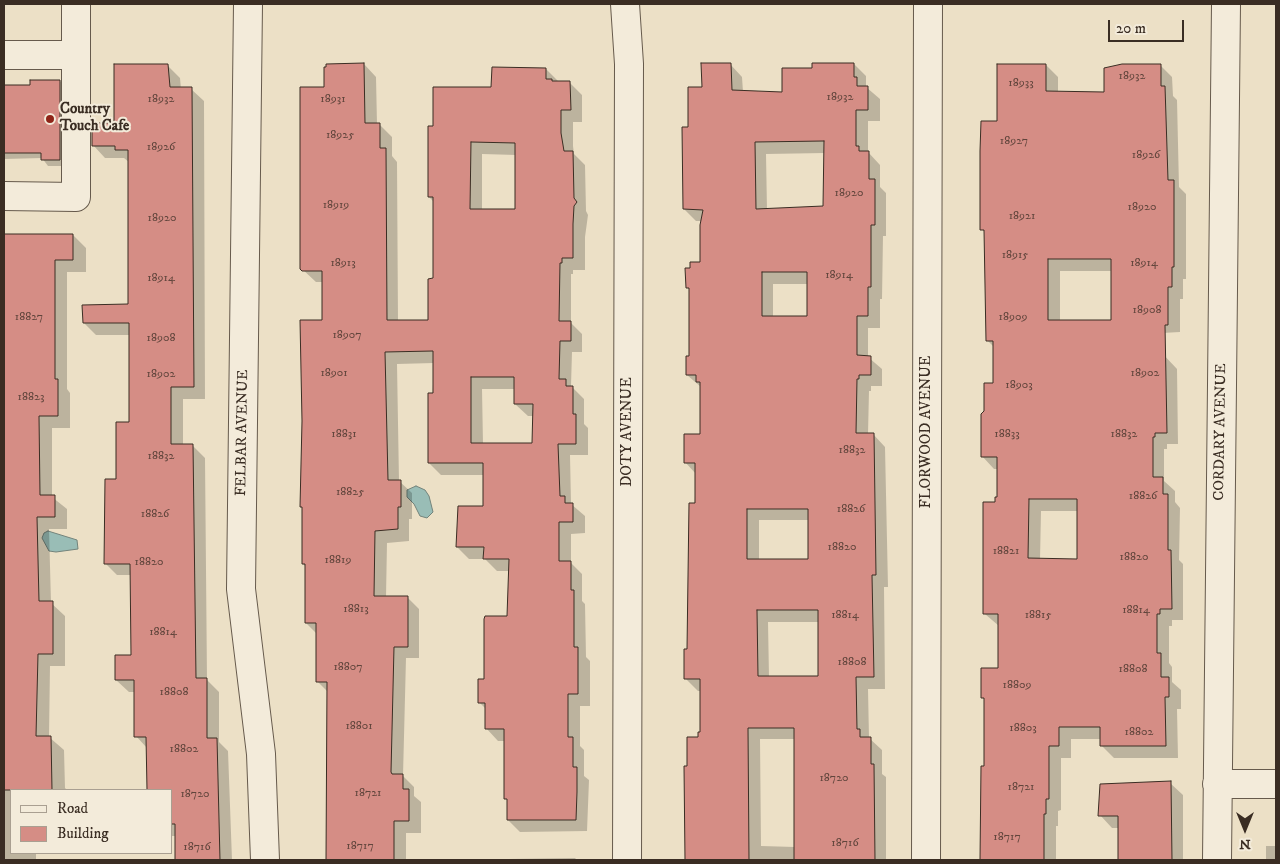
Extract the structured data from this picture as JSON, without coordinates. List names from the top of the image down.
{
  "streets": {
    "street": [
      "DOTY AVENUE",
      "FLORWOOD AVENUE",
      "CORDARY AVENUE",
      "FELBAR AVENUE"
    ]
  },
  "places": ["Country Touch Cafe"],
  "house_numbers": [
    "18932",
    "18933",
    "18932",
    "18932",
    "18931",
    "18925",
    "18927",
    "18926",
    "18926",
    "18920",
    "18919",
    "18920",
    "18921",
    "18920",
    "18915",
    "18913",
    "18914",
    "18914",
    "18914",
    "18908",
    "18827",
    "18909",
    "18907",
    "18908",
    "18901",
    "18902",
    "18902",
    "18903",
    "18823",
    "18831",
    "18833",
    "18832",
    "18832",
    "18832",
    "18825",
    "18826",
    "18826",
    "18826",
    "18820",
    "18821",
    "18820",
    "18819",
    "18820",
    "18813",
    "18814",
    "18814",
    "18815",
    "18814",
    "18808",
    "18807",
    "18808",
    "18809",
    "18808",
    "18801",
    "18803",
    "18802",
    "18802",
    "18720",
    "18721",
    "18721",
    "18720",
    "18717",
    "18716",
    "18717",
    "18716"
  ],
  "legend": ["Road", "Building"],
  "scale_bar": "20 m",
  "north": "bottom"
}
